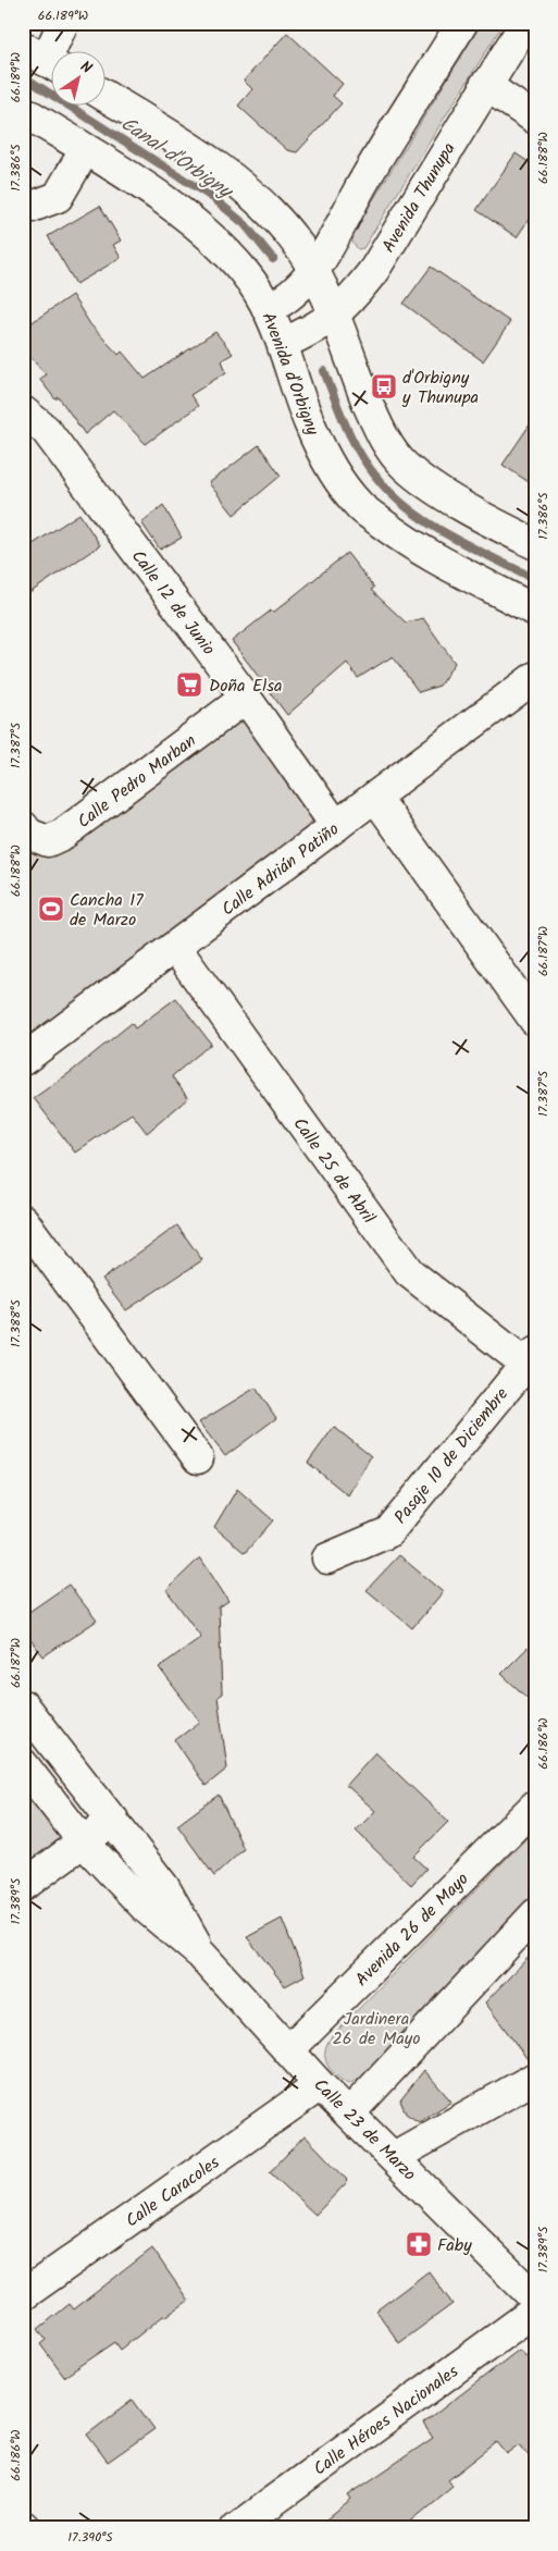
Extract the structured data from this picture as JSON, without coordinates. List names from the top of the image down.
{
  "streets": {
    "street": [
      "Avenida Thunupa",
      "Avenida d'Orbigny",
      "Calle 12 de Junio",
      "Calle Pedro Marban",
      "Calle Adrián Patiño",
      "Calle 25 de Abril",
      "Pasaje 10 de Diciembre",
      "Avenida 26 de Mayo",
      "Calle 23 de Marzo",
      "Calle Caracoles",
      "Calle Héroes Nacionales"
    ]
  },
  "crossings": [
    ["Avenida Thunupa", "Avenida d'Orbigny"],
    ["Calle 12 de Junio", "Calle Pedro Marban"],
    ["Calle 12 de Junio", "Calle Adrián Patiño"],
    ["Calle Adrián Patiño", "Calle 25 de Abril"],
    ["Calle 25 de Abril", "Pasaje 10 de Diciembre"],
    ["Avenida 26 de Mayo", "Calle 23 de Marzo"],
    ["Calle 23 de Marzo", "Calle Caracoles"]
  ],
  "water": ["Canal d'Orbigny"],
  "parks": ["Jardinera 26 de Mayo"],
  "places": {
    "bus stop": ["d'Orbigny y Thunupa"],
    "supermarket": ["Doña Elsa"],
    "sports": ["Cancha 17 de Marzo"],
    "pharmacy": ["Faby"]
  },
  "north": "top right",
  "coordinates": [
    "66.189°W",
    "66.188°W",
    "17.386°S",
    "17.387°S",
    "66.187°W",
    "17.388°S",
    "66.186°W",
    "17.389°S",
    "17.390°S"
  ]
}
